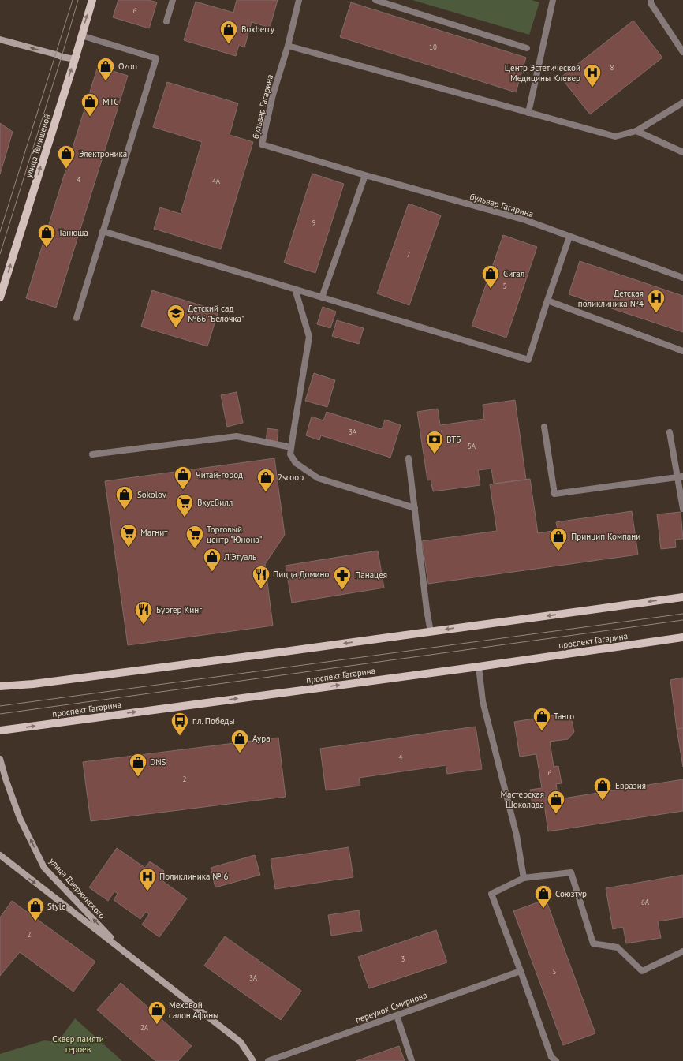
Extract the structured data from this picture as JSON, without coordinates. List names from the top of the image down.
{
  "streets": {
    "main road": ["улица Тенишевой", "проспект Гагарина", "улица Дзержинского"],
    "street": ["бульвар Гагарина", "переулок Смирнова"]
  },
  "one_way": ["улица Тенишевой"],
  "parks": ["Сквер памяти героев"],
  "places": {
    "shop": [
      "Boxberry",
      "Ozon",
      "МТС",
      "Электроника",
      "Танюша",
      "Сигал",
      "Читай-город",
      "2scoop",
      "Sokolov",
      "Принцип Компани",
      "Л'Этуаль",
      "Танго",
      "Аура",
      "DNS",
      "Евразия",
      "Мастерская Шоколада",
      "Союзтур",
      "Style",
      "Меховой салон Афины"
    ],
    "hospital": ["Центр Эстетической Медицины Клевер", "Детская поликлиника №4", "Поликлиника № 6"],
    "school or university": ["Детский сад №66 \"Белочка\""],
    "bank": ["ВТБ"],
    "supermarket": ["ВкусВилл", "Магнит", "Торговый центр \"Юнона\""],
    "restaurant": ["Пицца Домино", "Бургер Кинг"],
    "pharmacy": ["Панацея"],
    "bus stop": ["пл. Победы"]
  },
  "house_numbers": [
    "6",
    "10",
    "8",
    "4",
    "4А",
    "9",
    "7",
    "5",
    "3А",
    "5А",
    "4",
    "6",
    "2",
    "6А",
    "2",
    "3",
    "5",
    "3А",
    "2А"
  ]
}
